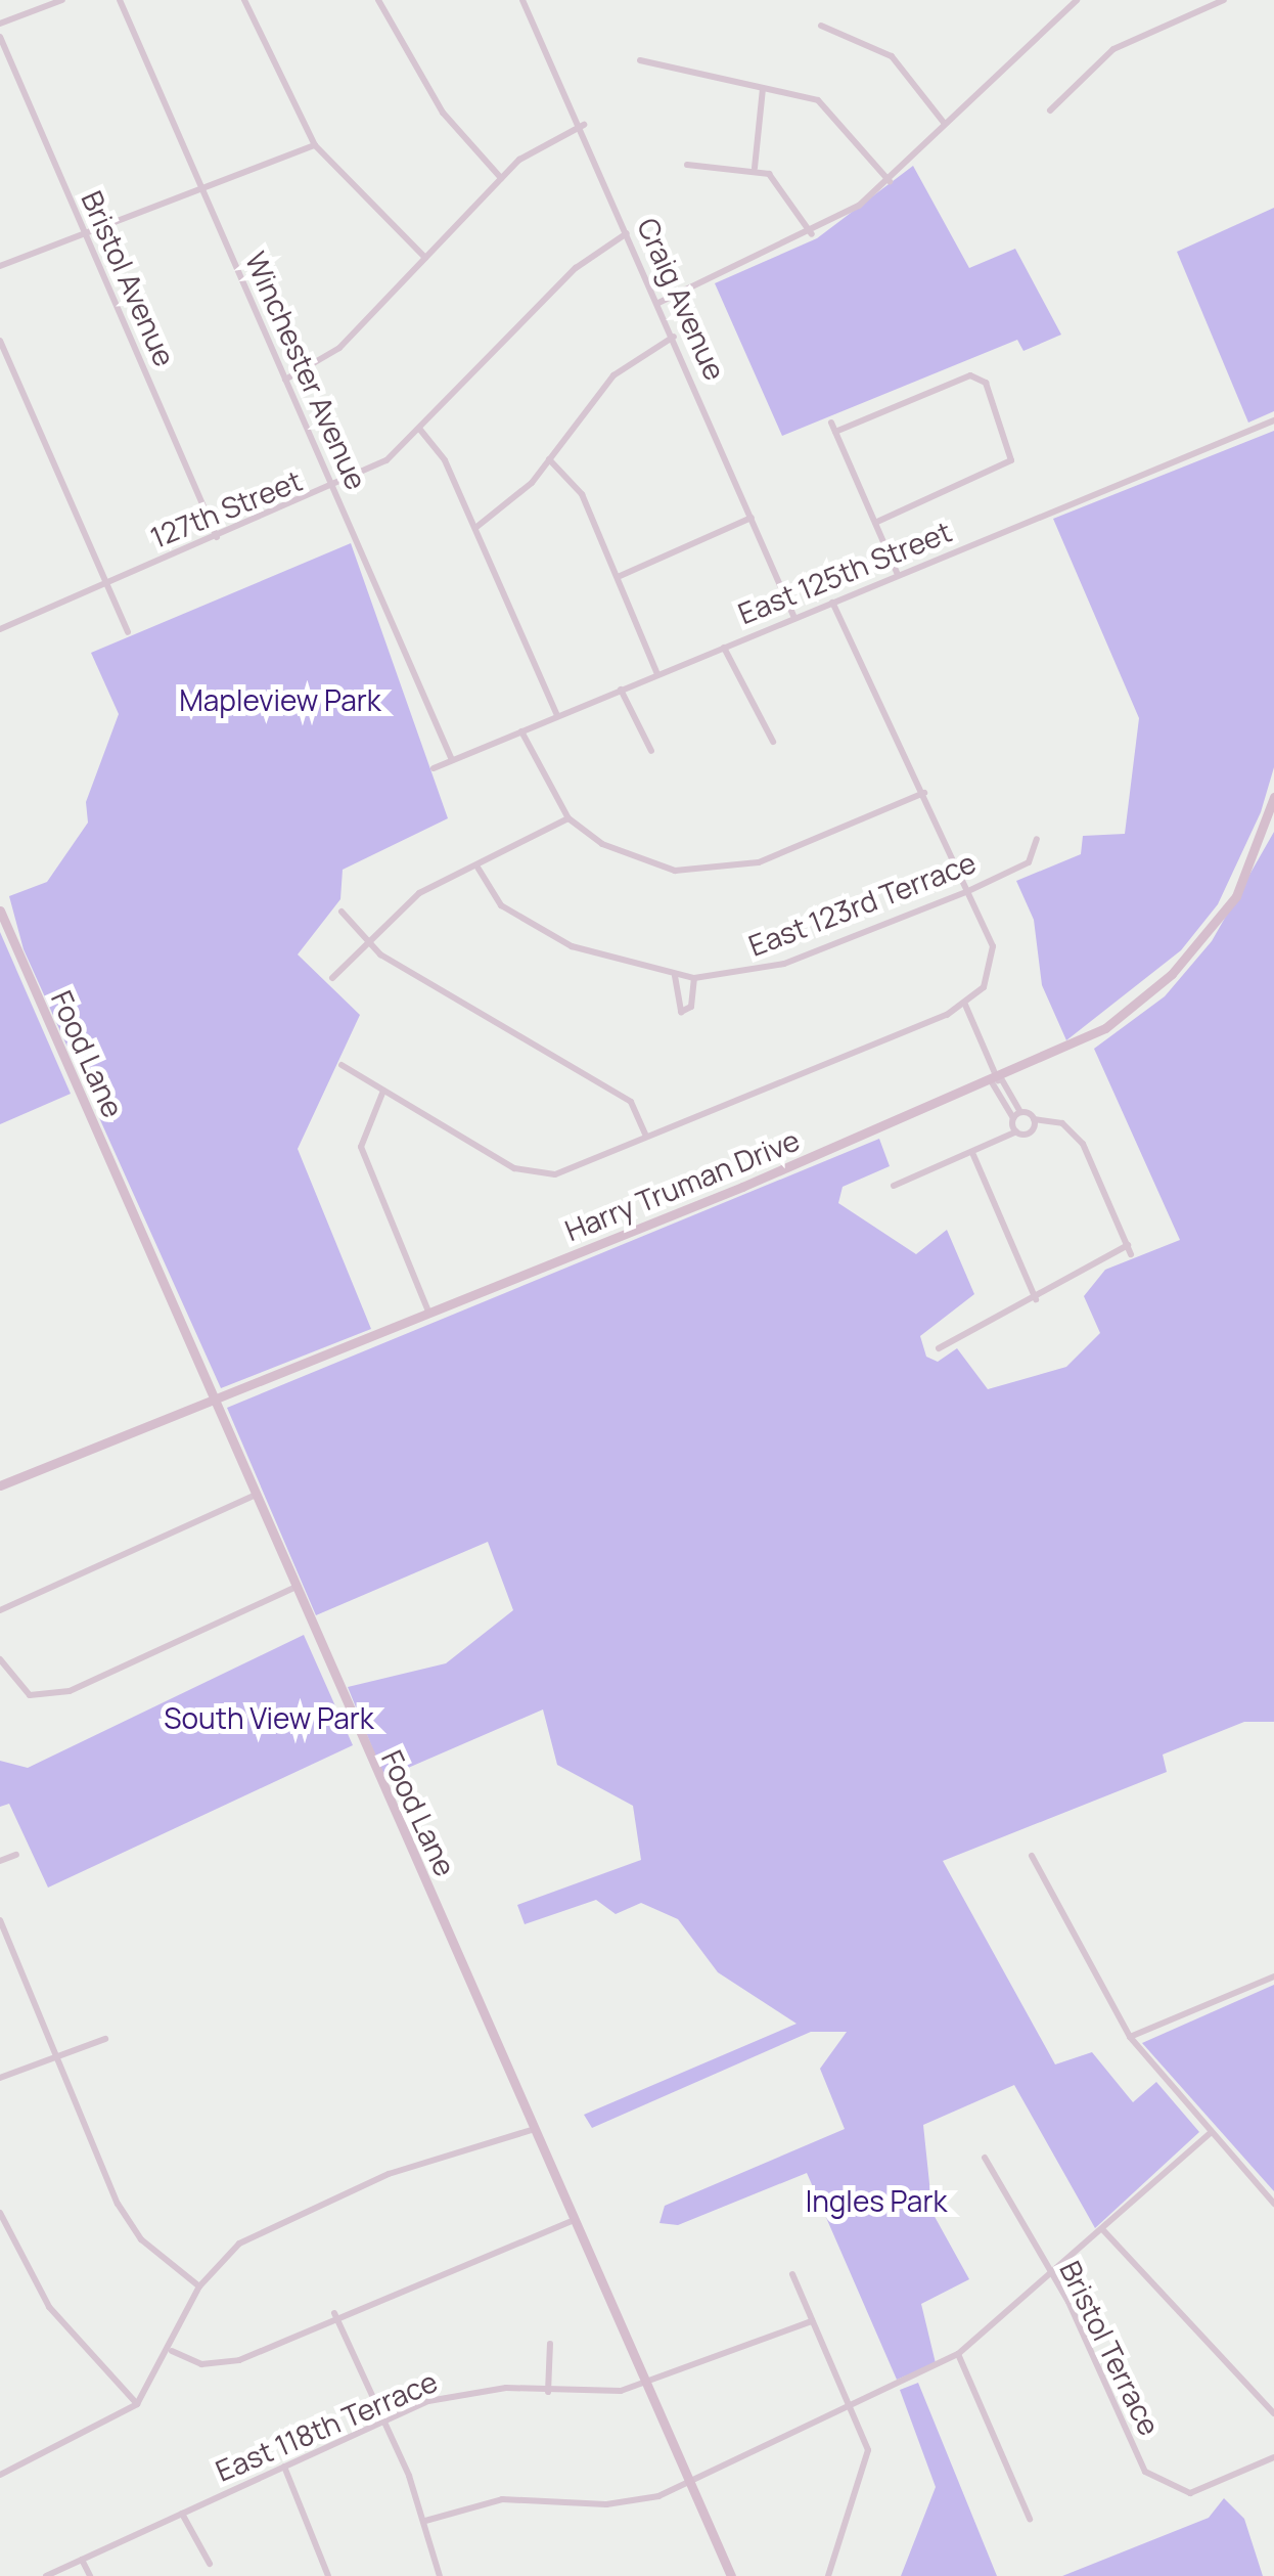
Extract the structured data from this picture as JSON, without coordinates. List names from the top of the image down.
{
  "streets": {
    "street": [
      "Bristol Avenue",
      "Craig Avenue",
      "Winchester Avenue",
      "127th Street",
      "East 125th Street",
      "East 123rd Terrace",
      "Food Lane",
      "Harry Truman Drive",
      "Bristol Terrace",
      "East 118th Terrace"
    ]
  },
  "crossings": [
    ["Bristol Avenue", "127th Street"],
    ["Craig Avenue", "127th Street"],
    ["Craig Avenue", "East 125th Street"],
    ["Winchester Avenue", "127th Street"],
    ["Winchester Avenue", "East 125th Street"],
    ["Food Lane", "Harry Truman Drive"],
    ["Food Lane", "East 118th Terrace"]
  ],
  "parks": ["Mapleview Park", "South View Park", "Ingles Park"]
}
